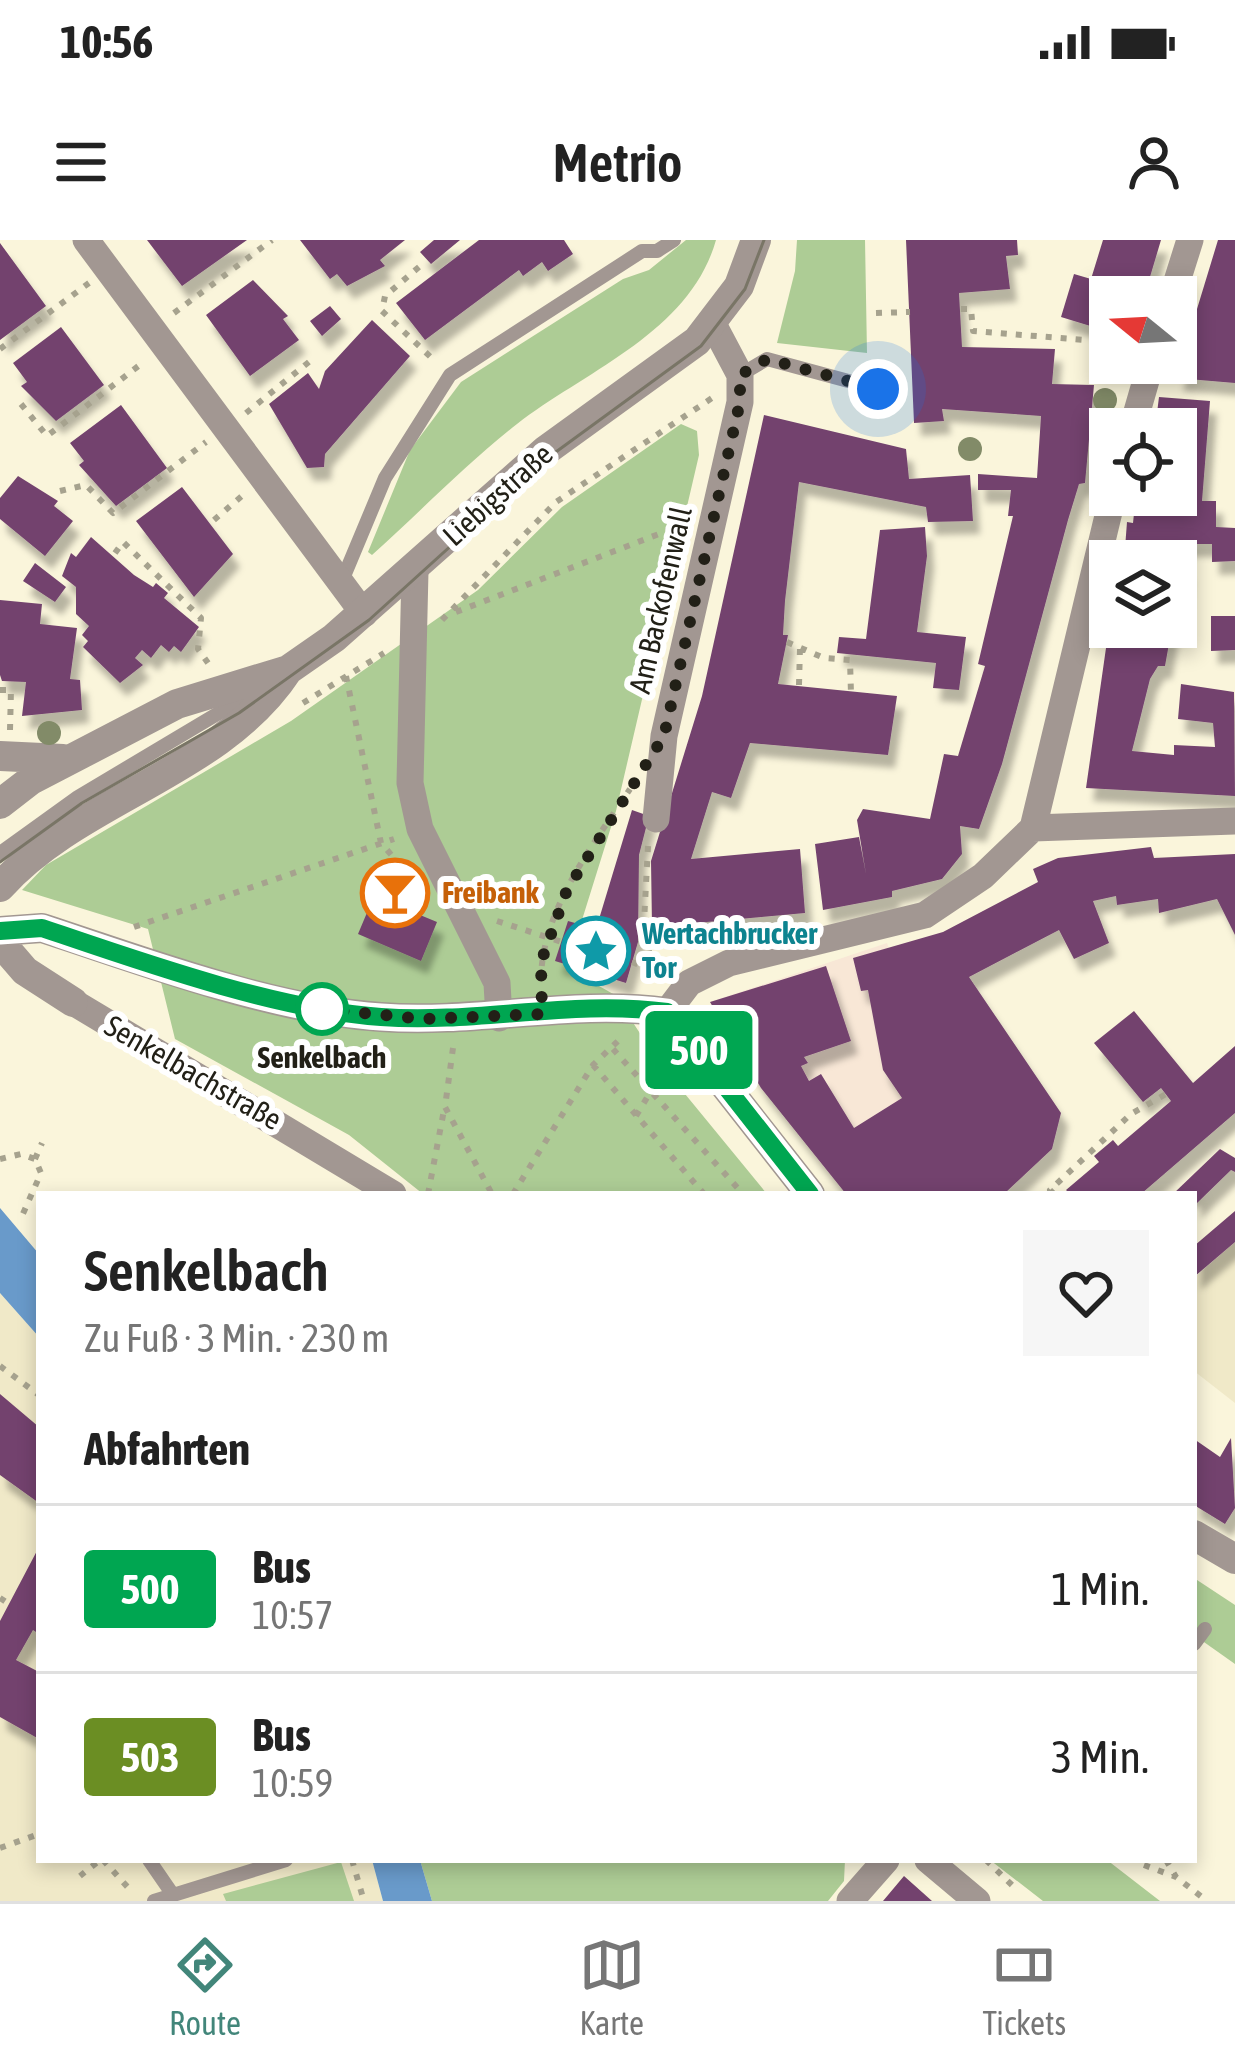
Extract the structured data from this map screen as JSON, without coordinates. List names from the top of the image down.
{
  "streets": {
    "street": ["Liebigstraße", "Am Backofenwall", "Senkelbachstraße"]
  },
  "places": {
    "bar": ["Freibank"],
    "place": ["Wertachbrucker Tor"],
    "other": ["Senkelbach"]
  },
  "lines": ["bus line 500"],
  "north": "left",
  "page": {
    "status": "10:56",
    "header": "Metrio",
    "on_map": "500",
    "heading": [
      ["Senkelbach", "Zu Fuß · 3 Min. · 230 m"],
      "Abfahrten"
    ],
    "list": [
      {
        "mark": "500",
        "name": "Bus",
        "note": "10:57",
        "value": "1 Min."
      },
      {
        "mark": "503",
        "name": "Bus",
        "note": "10:59",
        "value": "3 Min."
      }
    ],
    "tabs": ["Route", "Karte", "Tickets"]
  }
}
